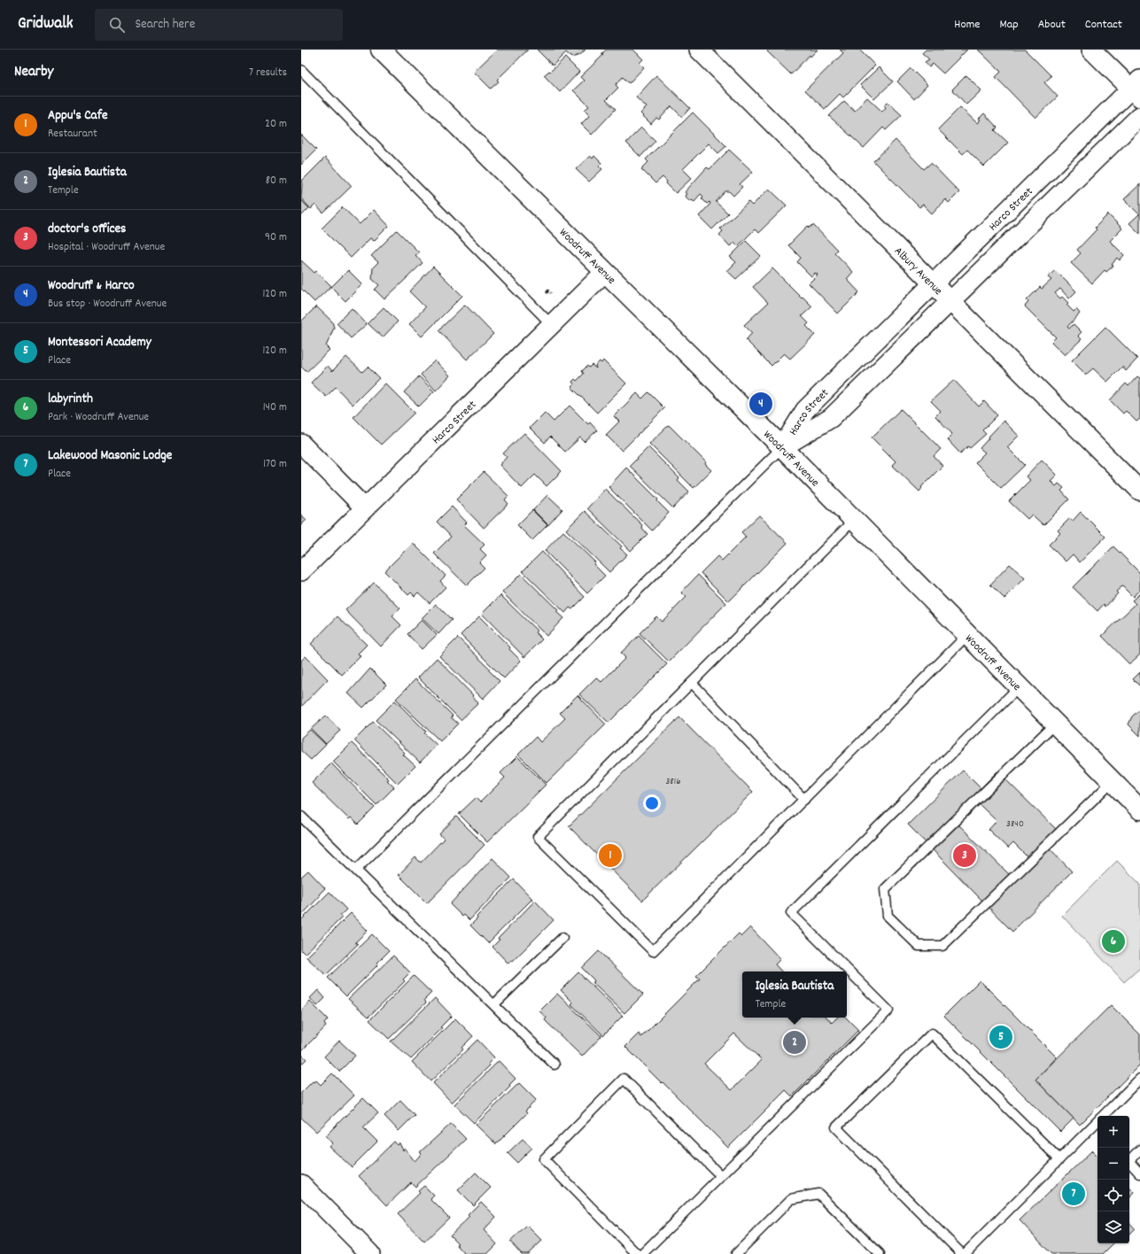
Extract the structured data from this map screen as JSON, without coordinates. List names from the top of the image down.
{
  "streets": {
    "main road": ["Woodruff Avenue"],
    "street": ["Harco Street", "Albury Avenue"]
  },
  "crossings": [
    ["Harco Street", "Woodruff Avenue"],
    ["Harco Street", "Albury Avenue"]
  ],
  "house_numbers": ["3816", "3840"],
  "page": {
    "header": "Gridwalk",
    "search": "Search here",
    "nav": [
      "Home",
      "Map",
      "About",
      "Contact"
    ],
    "heading": ["Nearby", "7 results"],
    "list": [
      {
        "mark": "1",
        "name": "Appu's Cafe",
        "note": "Restaurant",
        "value": "20 m"
      },
      {
        "mark": "2",
        "name": "Iglesia Bautista",
        "note": "Temple",
        "value": "80 m"
      },
      {
        "mark": "3",
        "name": "doctor's offices",
        "note": "Hospital · Woodruff Avenue",
        "value": "90 m"
      },
      {
        "mark": "4",
        "name": "Woodruff & Harco",
        "note": "Bus stop · Woodruff Avenue",
        "value": "120 m"
      },
      {
        "mark": "5",
        "name": "Montessori Academy",
        "note": "Place",
        "value": "120 m"
      },
      {
        "mark": "6",
        "name": "labyrinth",
        "note": "Park · Woodruff Avenue",
        "value": "140 m"
      },
      {
        "mark": "7",
        "name": "Lakewood Masonic Lodge",
        "note": "Place",
        "value": "170 m"
      }
    ],
    "pins": [
      "4",
      "1",
      "3",
      "6",
      "5",
      "2",
      "7"
    ],
    "popup": ["Iglesia Bautista", "Temple"],
    "map_buttons": ["+", "−"]
  }
}
